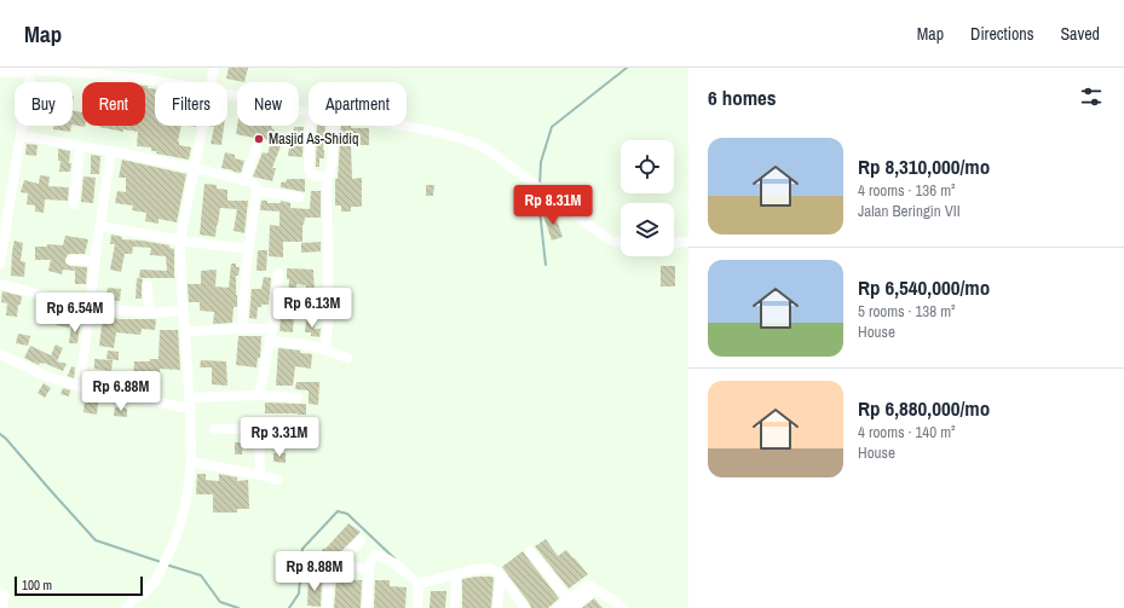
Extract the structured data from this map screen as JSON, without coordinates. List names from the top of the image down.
{
  "places": ["Masjid As-Shidiq"],
  "scale_bar": "100 m",
  "page": {
    "header": "Map",
    "nav": ["Map", "Directions", "Saved"],
    "heading": "6 homes",
    "chip": [
      "Buy",
      "Rent",
      "Filters",
      "New",
      "Apartment"
    ],
    "list": [
      {
        "name": "Rp 8,310,000/mo",
        "note": "4 rooms · 136 m² · Jalan Beringin VII"
      },
      {
        "name": "Rp 6,540,000/mo",
        "note": "5 rooms · 138 m² · House"
      },
      {
        "name": "Rp 6,880,000/mo",
        "note": "4 rooms · 140 m² · House"
      }
    ],
    "price": [
      "Rp 8.31M",
      "Rp 6.13M",
      "Rp 6.54M",
      "Rp 6.88M",
      "Rp 3.31M",
      "Rp 8.88M"
    ],
    "scale": "100 m"
  }
}
